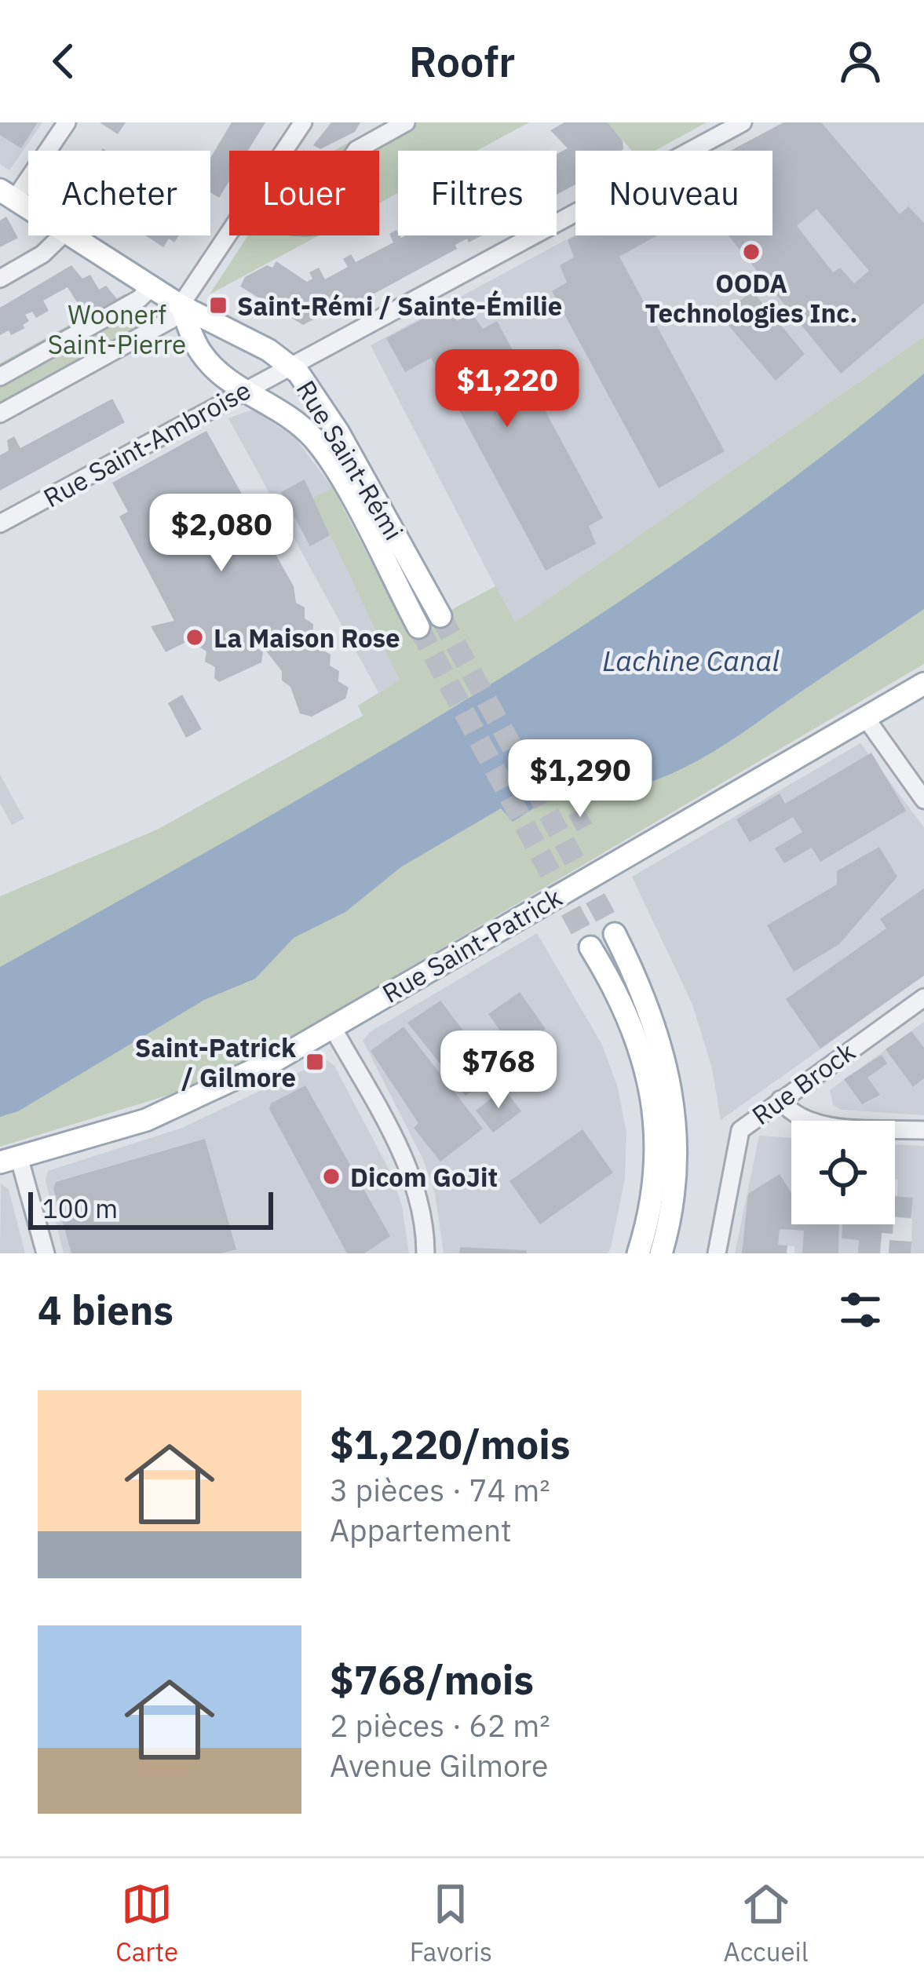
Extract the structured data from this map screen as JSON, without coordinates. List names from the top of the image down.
{
  "streets": {
    "main road": ["Rue Saint-Rémi", "Rue Saint-Patrick"],
    "street": ["Rue Saint-Ambroise", "Rue Brock"]
  },
  "crossings": [
    ["Rue Saint-Ambroise", "Rue Saint-Rémi"]
  ],
  "water": ["Lachine Canal"],
  "parks": ["Woonerf Saint-Pierre"],
  "places": {
    "other": ["OODA Technologies Inc.", "La Maison Rose", "Dicom GoJit"],
    "transit": ["Saint-Rémi / Sainte-Émilie", "Saint-Patrick / Gilmore"]
  },
  "scale_bar": "100 m",
  "page": {
    "header": "Roofr",
    "chip": [
      "Acheter",
      "Louer",
      "Filtres",
      "Nouveau"
    ],
    "price": [
      "$1,220",
      "$2,080",
      "$1,290",
      "$768"
    ],
    "scale": "100 m",
    "heading": "4 biens",
    "list": [
      {
        "name": "$1,220/mois",
        "note": "3 pièces · 74 m² · Appartement"
      },
      {
        "name": "$768/mois",
        "note": "2 pièces · 62 m² · Avenue Gilmore"
      }
    ],
    "tabs": ["Carte", "Favoris", "Accueil"]
  }
}
